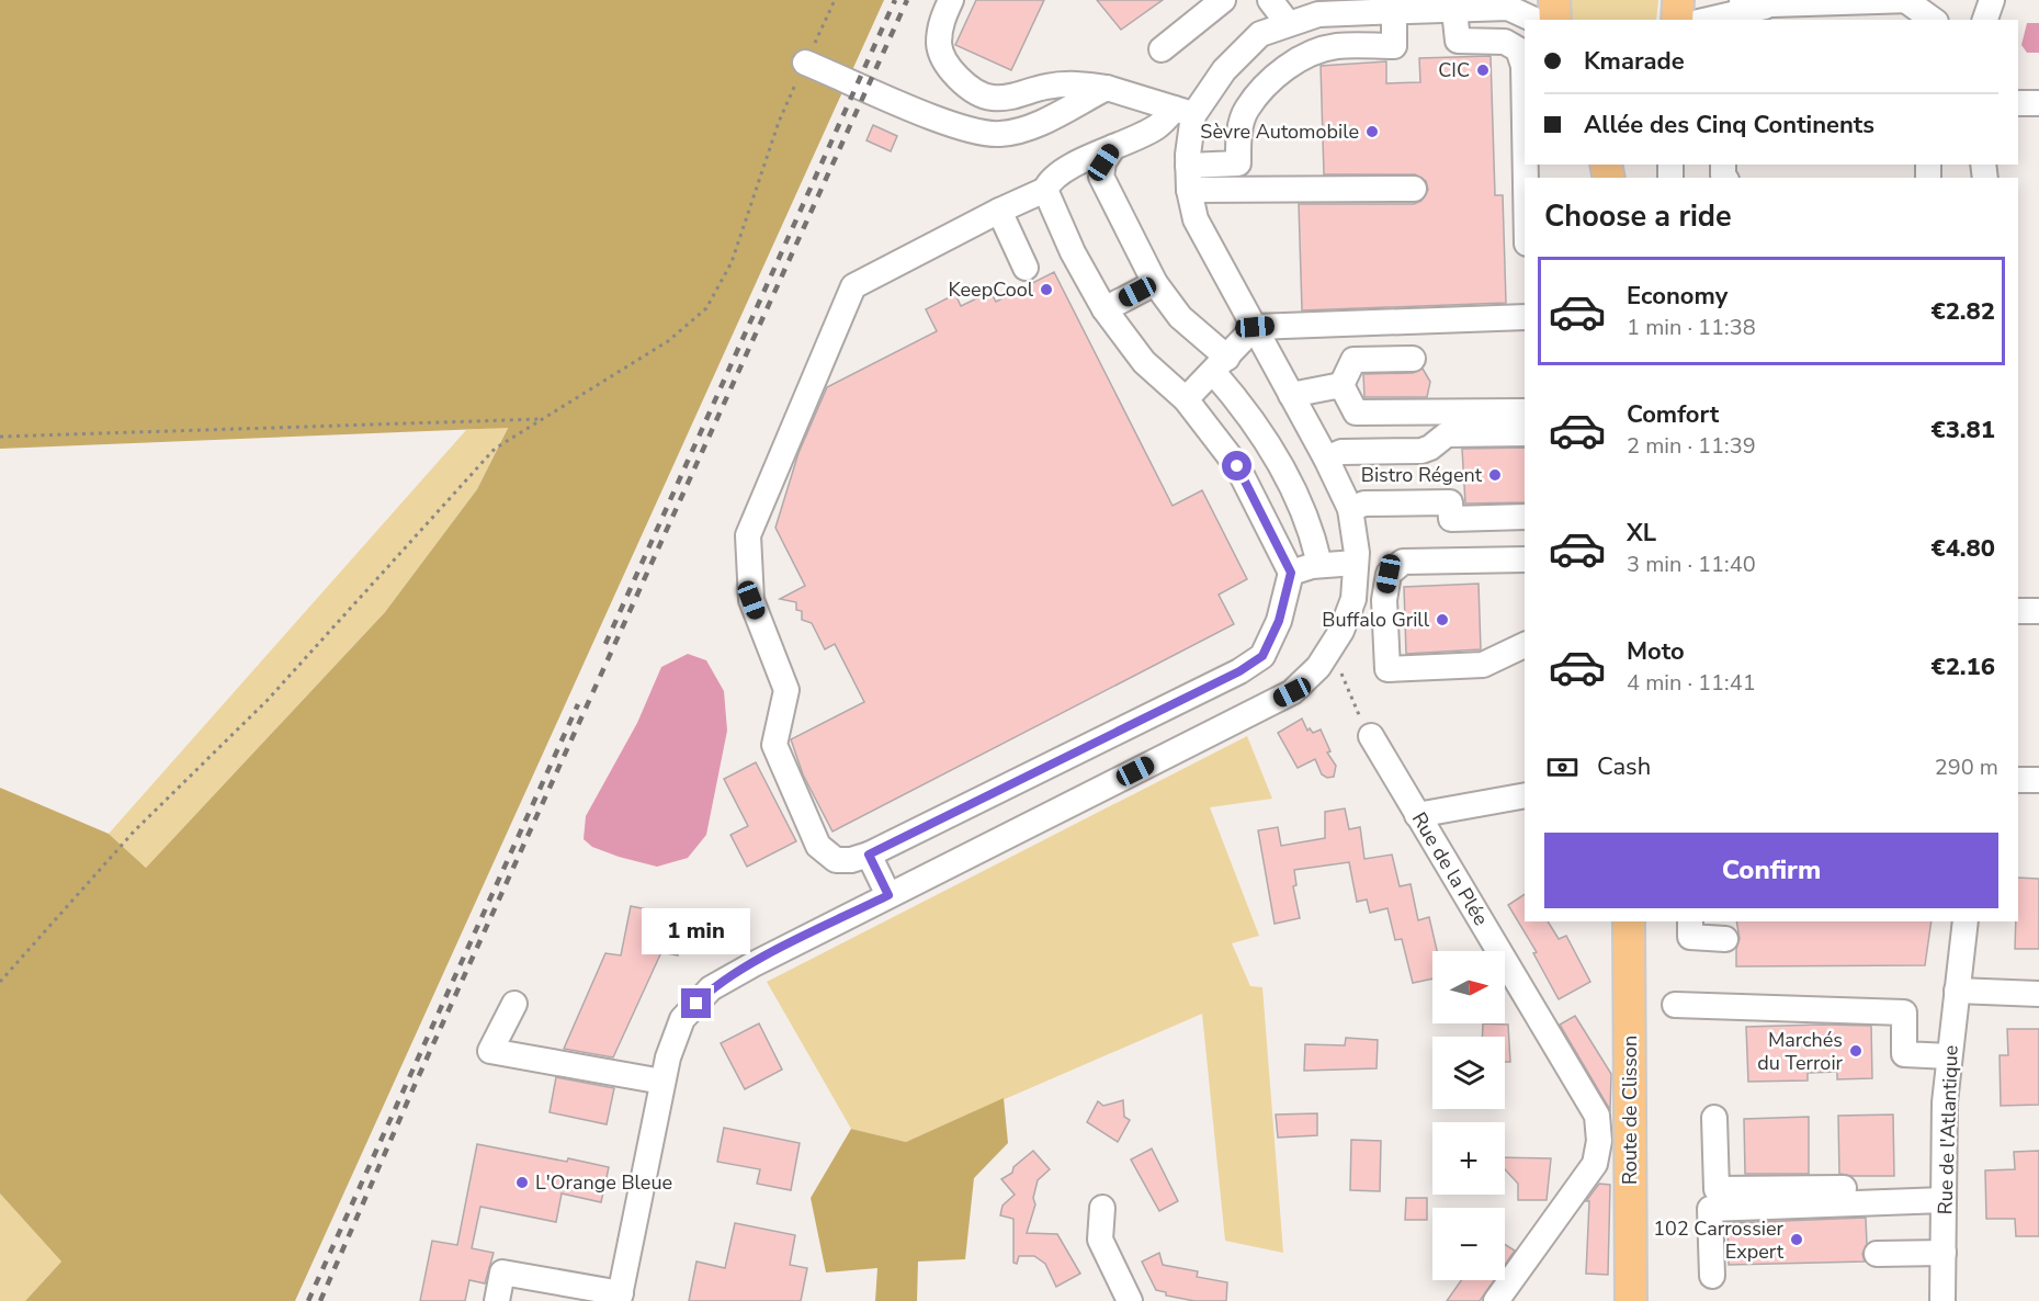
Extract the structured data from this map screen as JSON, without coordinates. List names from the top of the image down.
{
  "streets": {
    "main road": ["Route de Clisson"],
    "street": ["Rue de la Plée", "Rue de l'Atlantique"]
  },
  "places": [
    "CIC",
    "Sèvre Automobile",
    "KeepCool",
    "Bistro Régent",
    "Buffalo Grill",
    "Marchés du Terroir",
    "L'Orange Bleue",
    "102 Carrossier Expert"
  ],
  "north": "right",
  "page": {
    "banner": ["Kmarade", "Allée des Cinq Continents"],
    "heading": "Choose a ride",
    "list": [
      {
        "name": "Economy",
        "note": "1 min · 11:38",
        "value": "€2.82"
      },
      {
        "name": "Comfort",
        "note": "2 min · 11:39",
        "value": "€3.81"
      },
      {
        "name": "XL",
        "note": "3 min · 11:40",
        "value": "€4.80"
      },
      {
        "name": "Moto",
        "note": "4 min · 11:41",
        "value": "€2.16"
      }
    ],
    "pay": ["Cash", "290 m"],
    "buttons": "Confirm",
    "bubble": "1 min",
    "map_buttons": ["+", "−"]
  }
}
